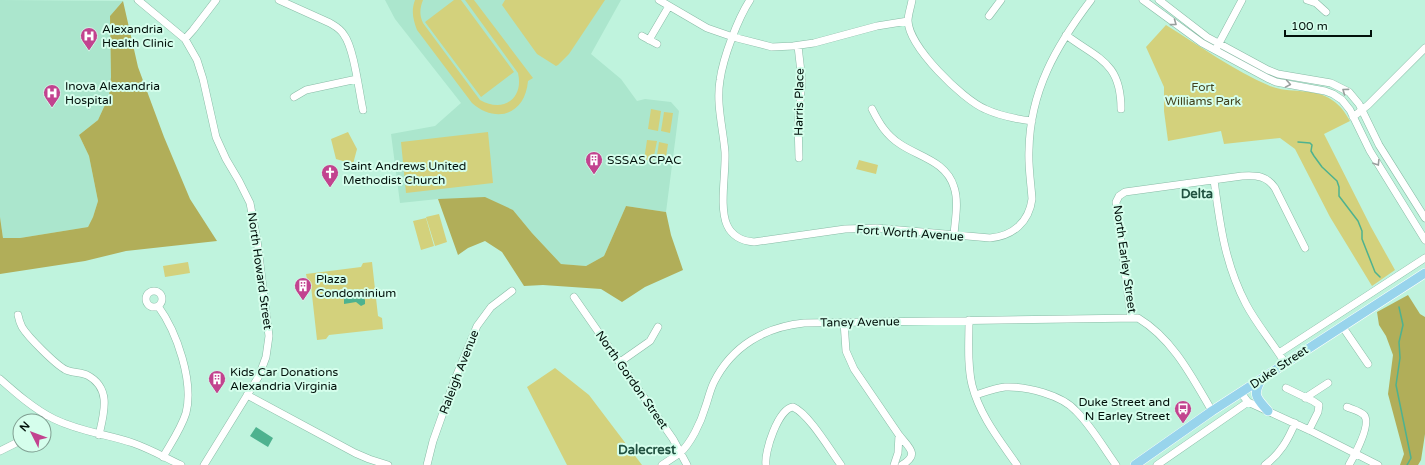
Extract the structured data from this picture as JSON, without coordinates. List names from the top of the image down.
{
  "streets": {
    "main road": ["Duke Street"],
    "street": [
      "Harris Place",
      "Fort Worth Avenue",
      "North Earley Street",
      "North Howard Street",
      "Taney Avenue",
      "Raleigh Avenue",
      "North Gordon Street"
    ]
  },
  "crossings": [
    ["North Earley Street", "Taney Avenue"],
    ["North Earley Street", "Duke Street"],
    ["Taney Avenue", "North Gordon Street"]
  ],
  "districts": ["Delta", "Dalecrest"],
  "parks": ["Fort Williams Park"],
  "places": {
    "hospital": ["Alexandria Health Clinic", "Inova Alexandria Hospital"],
    "building": ["SSSAS CPAC", "Plaza Condominium", "Kids Car Donations Alexandria Virginia"],
    "church": ["Saint Andrews United Methodist Church"],
    "bus stop": ["Duke Street and N Earley Street"]
  },
  "scale_bar": "100 m",
  "north": "top left"
}
